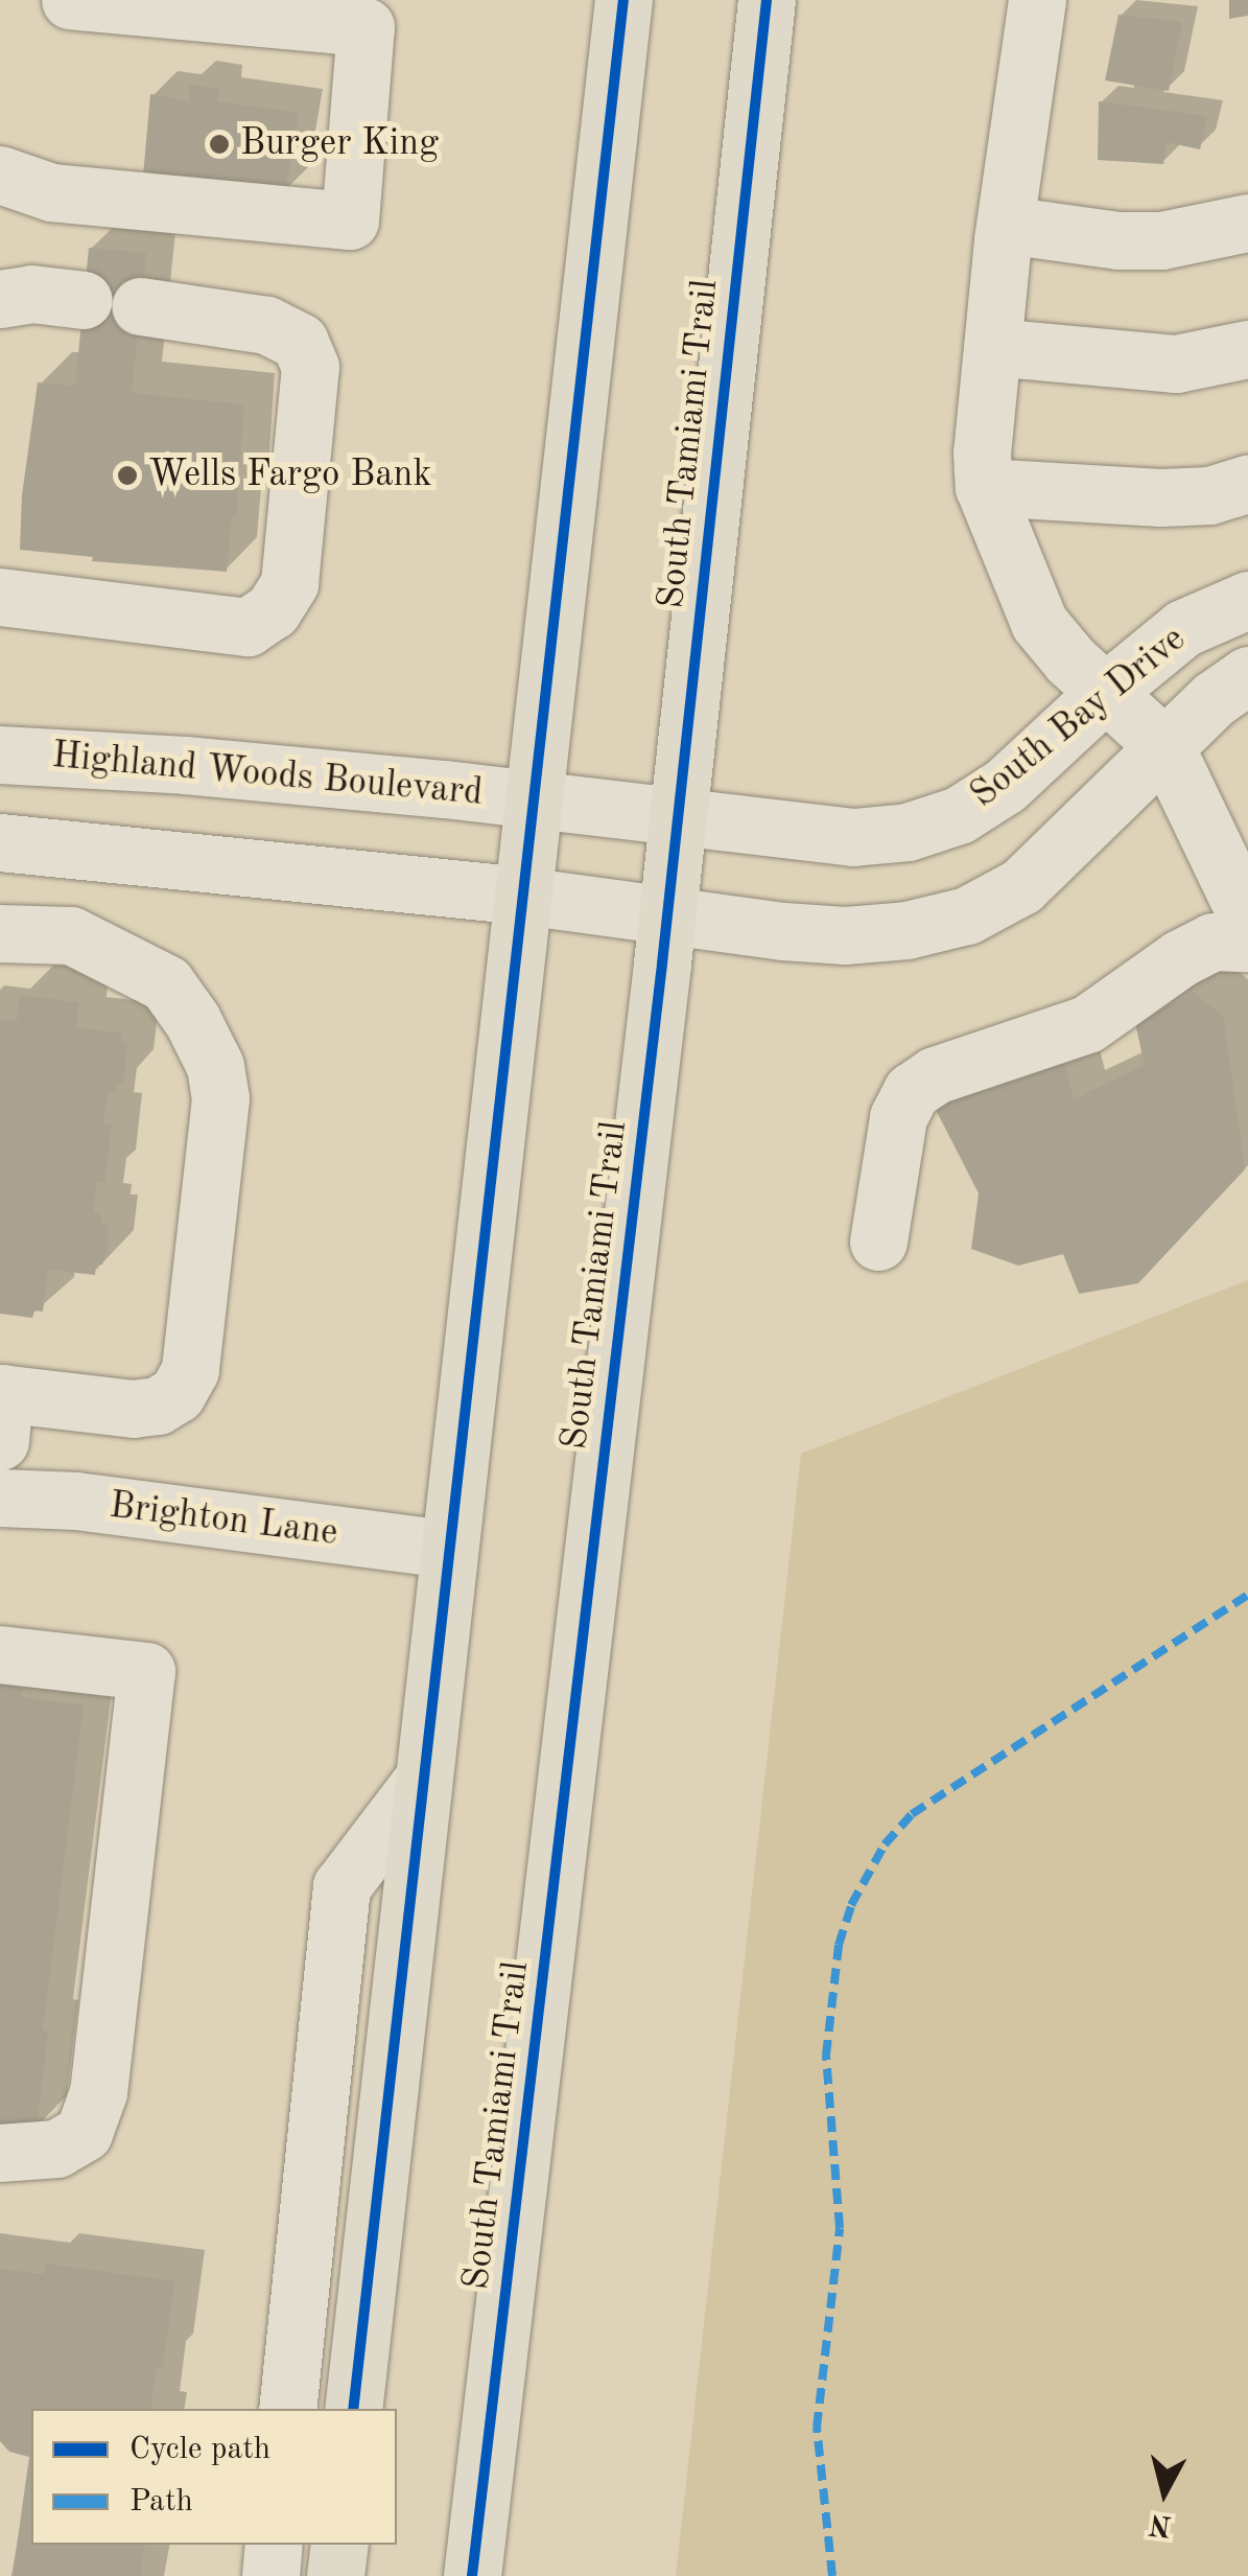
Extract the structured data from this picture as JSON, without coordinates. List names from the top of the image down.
{
  "streets": {
    "main road": ["South Tamiami Trail"],
    "street": ["South Bay Drive", "Highland Woods Boulevard", "Brighton Lane"]
  },
  "crossings": [
    ["South Tamiami Trail", "South Bay Drive"],
    ["South Bay Drive", "Highland Woods Boulevard"]
  ],
  "places": ["Burger King", "Wells Fargo Bank"],
  "legend": ["Cycle path", "Path"],
  "north": "bottom"
}
